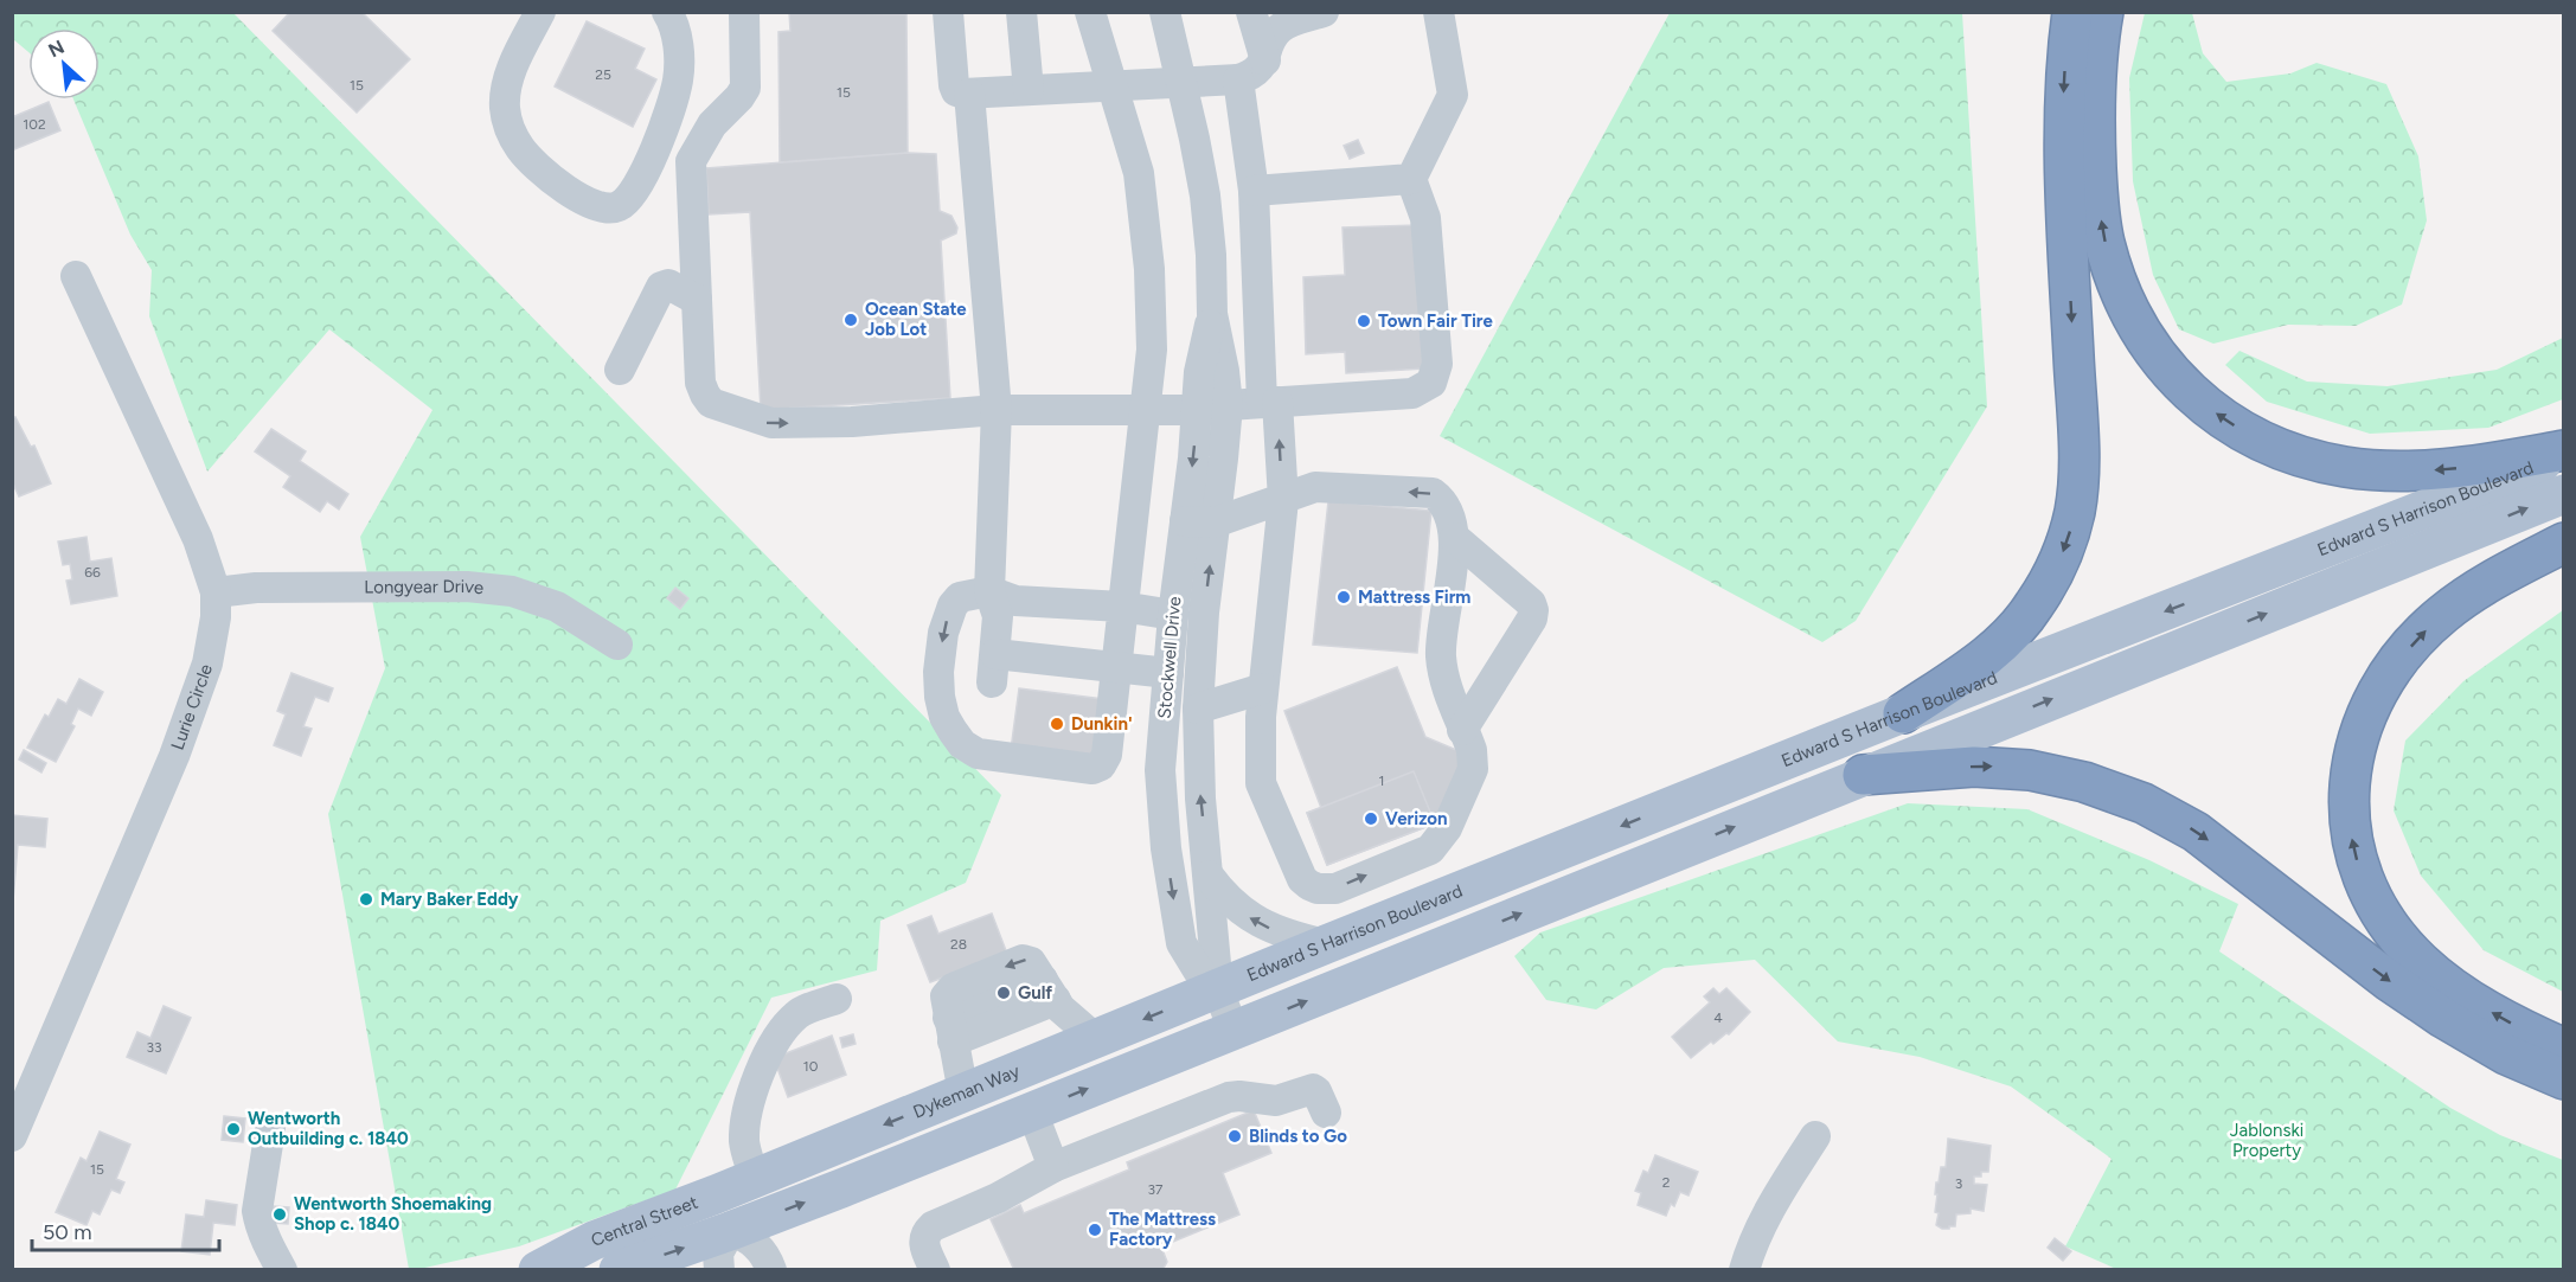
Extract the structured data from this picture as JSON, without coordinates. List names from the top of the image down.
{
  "streets": {
    "main road": ["Edward S Harrison Boulevard", "Dykeman Way", "Central Street"],
    "street": ["Longyear Drive", "Stockwell Drive", "Lurie Circle"]
  },
  "crossings": [
    ["Edward S Harrison Boulevard", "Stockwell Drive"],
    ["Edward S Harrison Boulevard", "Dykeman Way"],
    ["Longyear Drive", "Lurie Circle"],
    ["Stockwell Drive", "Dykeman Way"],
    ["Dykeman Way", "Central Street"]
  ],
  "parks": ["Jablonski Property"],
  "places": [
    "Ocean State Job Lot",
    "Town Fair Tire",
    "Mattress Firm",
    "Dunkin'",
    "Verizon",
    "Mary Baker Eddy",
    "Gulf",
    "Wentworth Outbuilding c. 1840",
    "Blinds to Go",
    "Wentworth Shoemaking Shop c. 1840",
    "The Mattress Factory"
  ],
  "house_numbers": [
    "25",
    "15",
    "15",
    "102",
    "66",
    "1",
    "28",
    "4",
    "33",
    "10",
    "15",
    "2",
    "3",
    "37"
  ],
  "scale_bar": "50 m",
  "north": "top left"
}
